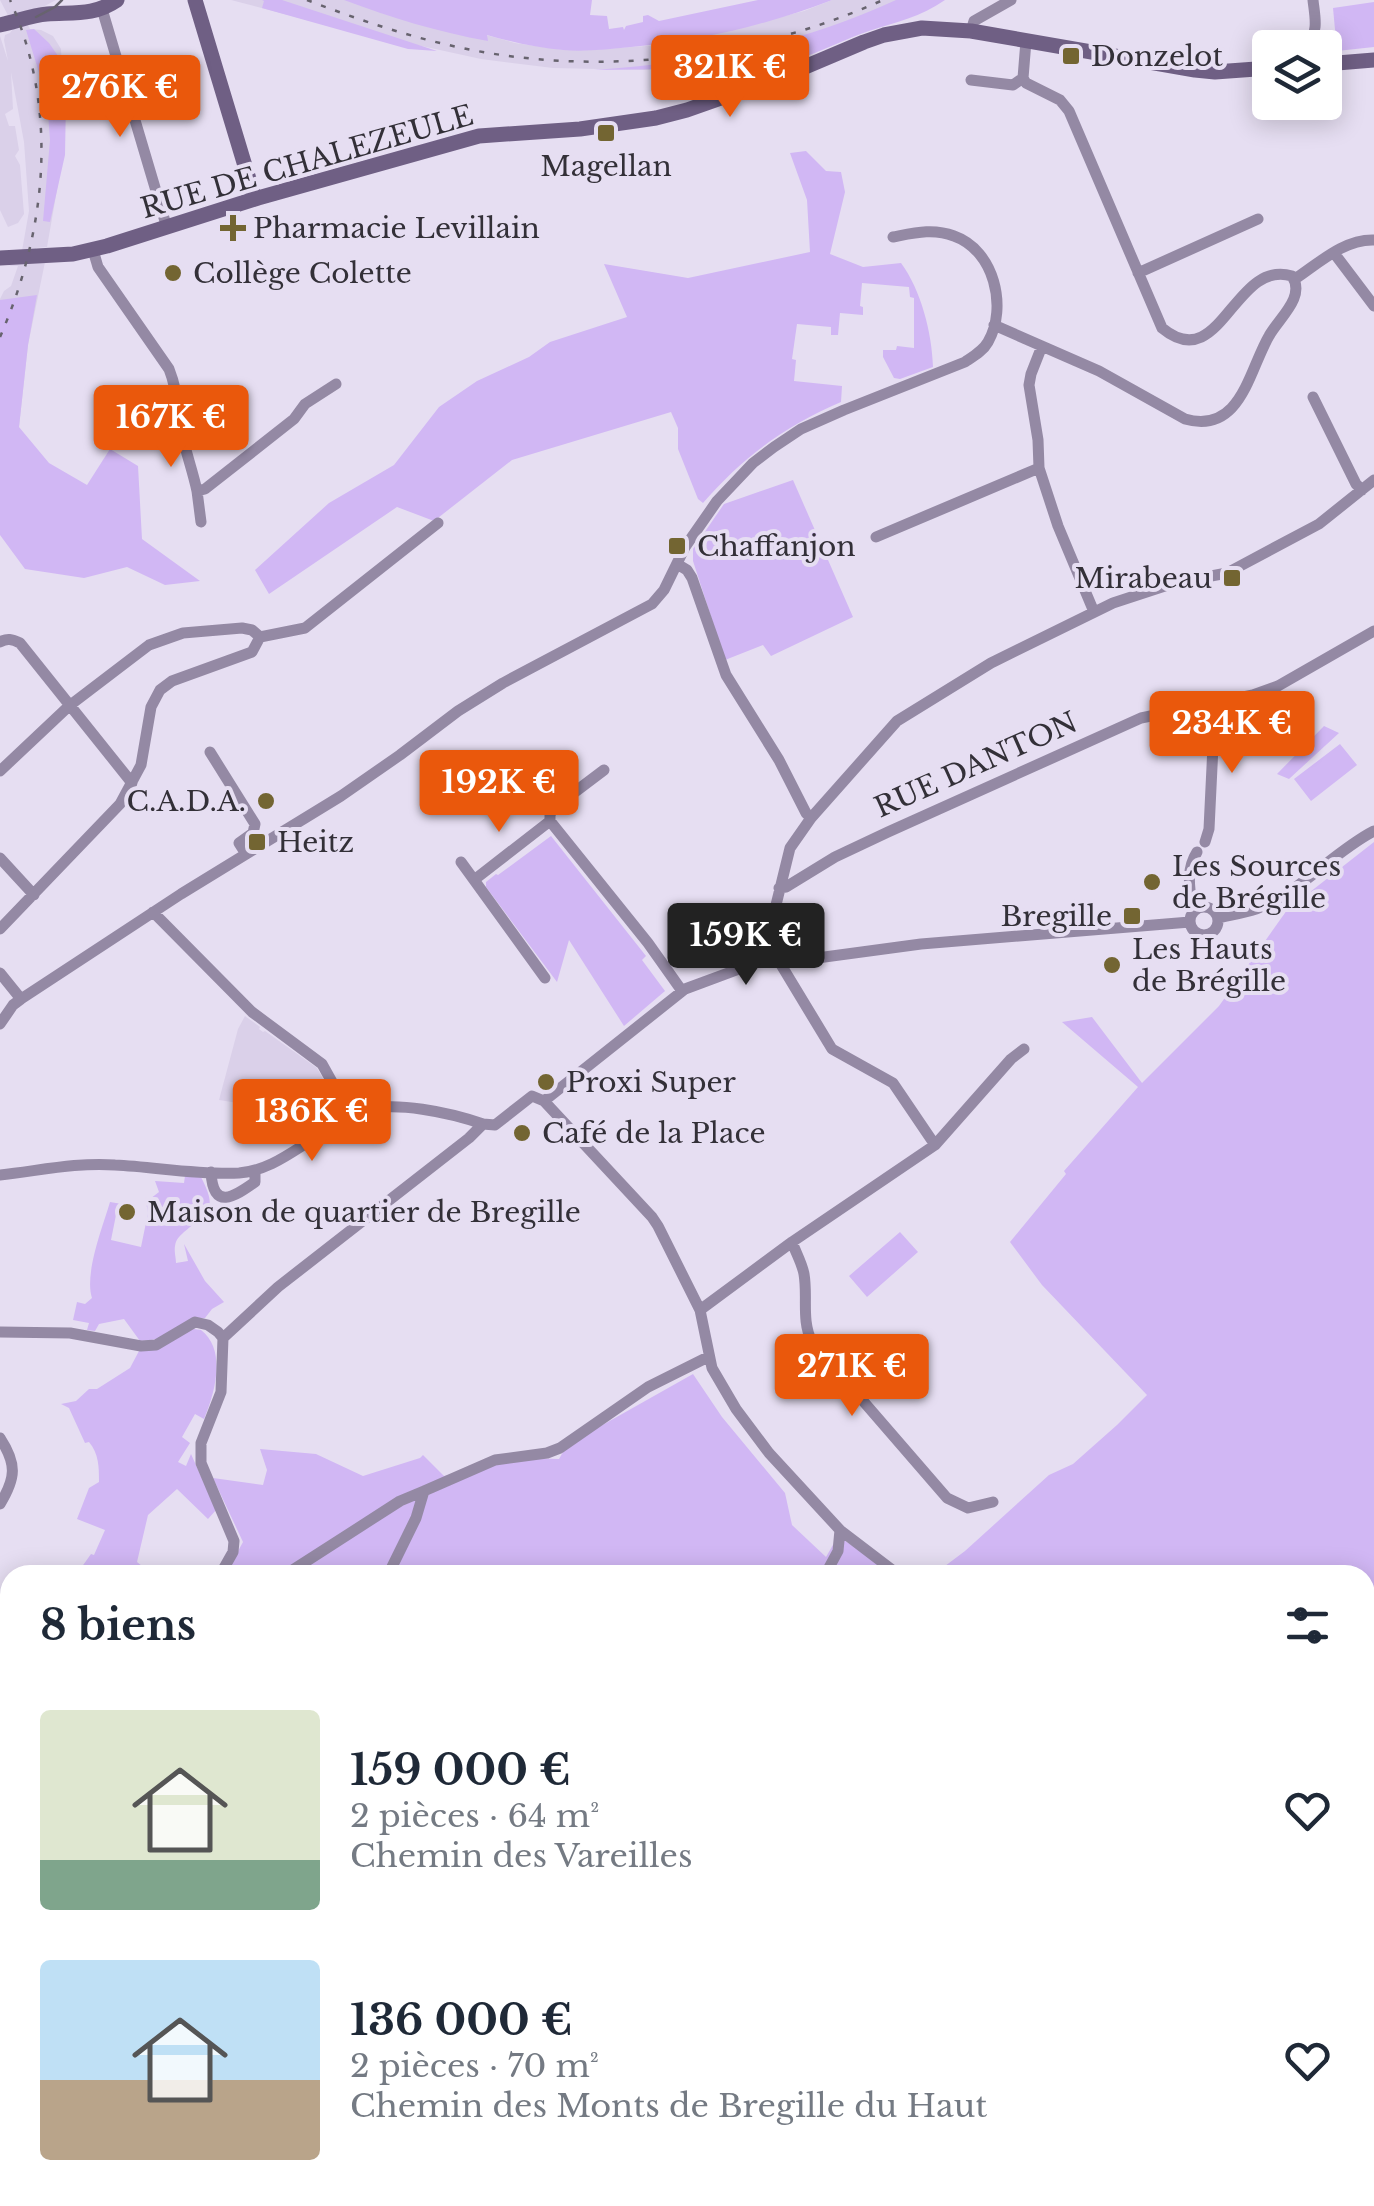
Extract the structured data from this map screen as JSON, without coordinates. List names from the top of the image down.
{
  "streets": {
    "street": ["RUE DE CHALEZEULE", "RUE DANTON"]
  },
  "places": {
    "transit": [
      "Donzelot",
      "Magellan",
      "Chaffanjon",
      "Mirabeau",
      "Heitz",
      "Bregille"
    ],
    "health": ["Pharmacie Levillain"],
    "other": [
      "Collège Colette",
      "C.A.D.A.",
      "Les Sources de Brégille",
      "Les Hauts de Brégille",
      "Proxi Super",
      "Café de la Place",
      "Maison de quartier de Bregille"
    ]
  },
  "page": {
    "price": [
      "321K €",
      "276K €",
      "167K €",
      "234K €",
      "192K €",
      "159K €",
      "136K €",
      "271K €"
    ],
    "heading": "8 biens",
    "list": [
      {
        "name": "159 000 €",
        "note": "2 pièces · 64 m² · Chemin des Vareilles"
      },
      {
        "name": "136 000 €",
        "note": "2 pièces · 70 m² · Chemin des Monts de Bregille du Haut"
      }
    ]
  }
}
